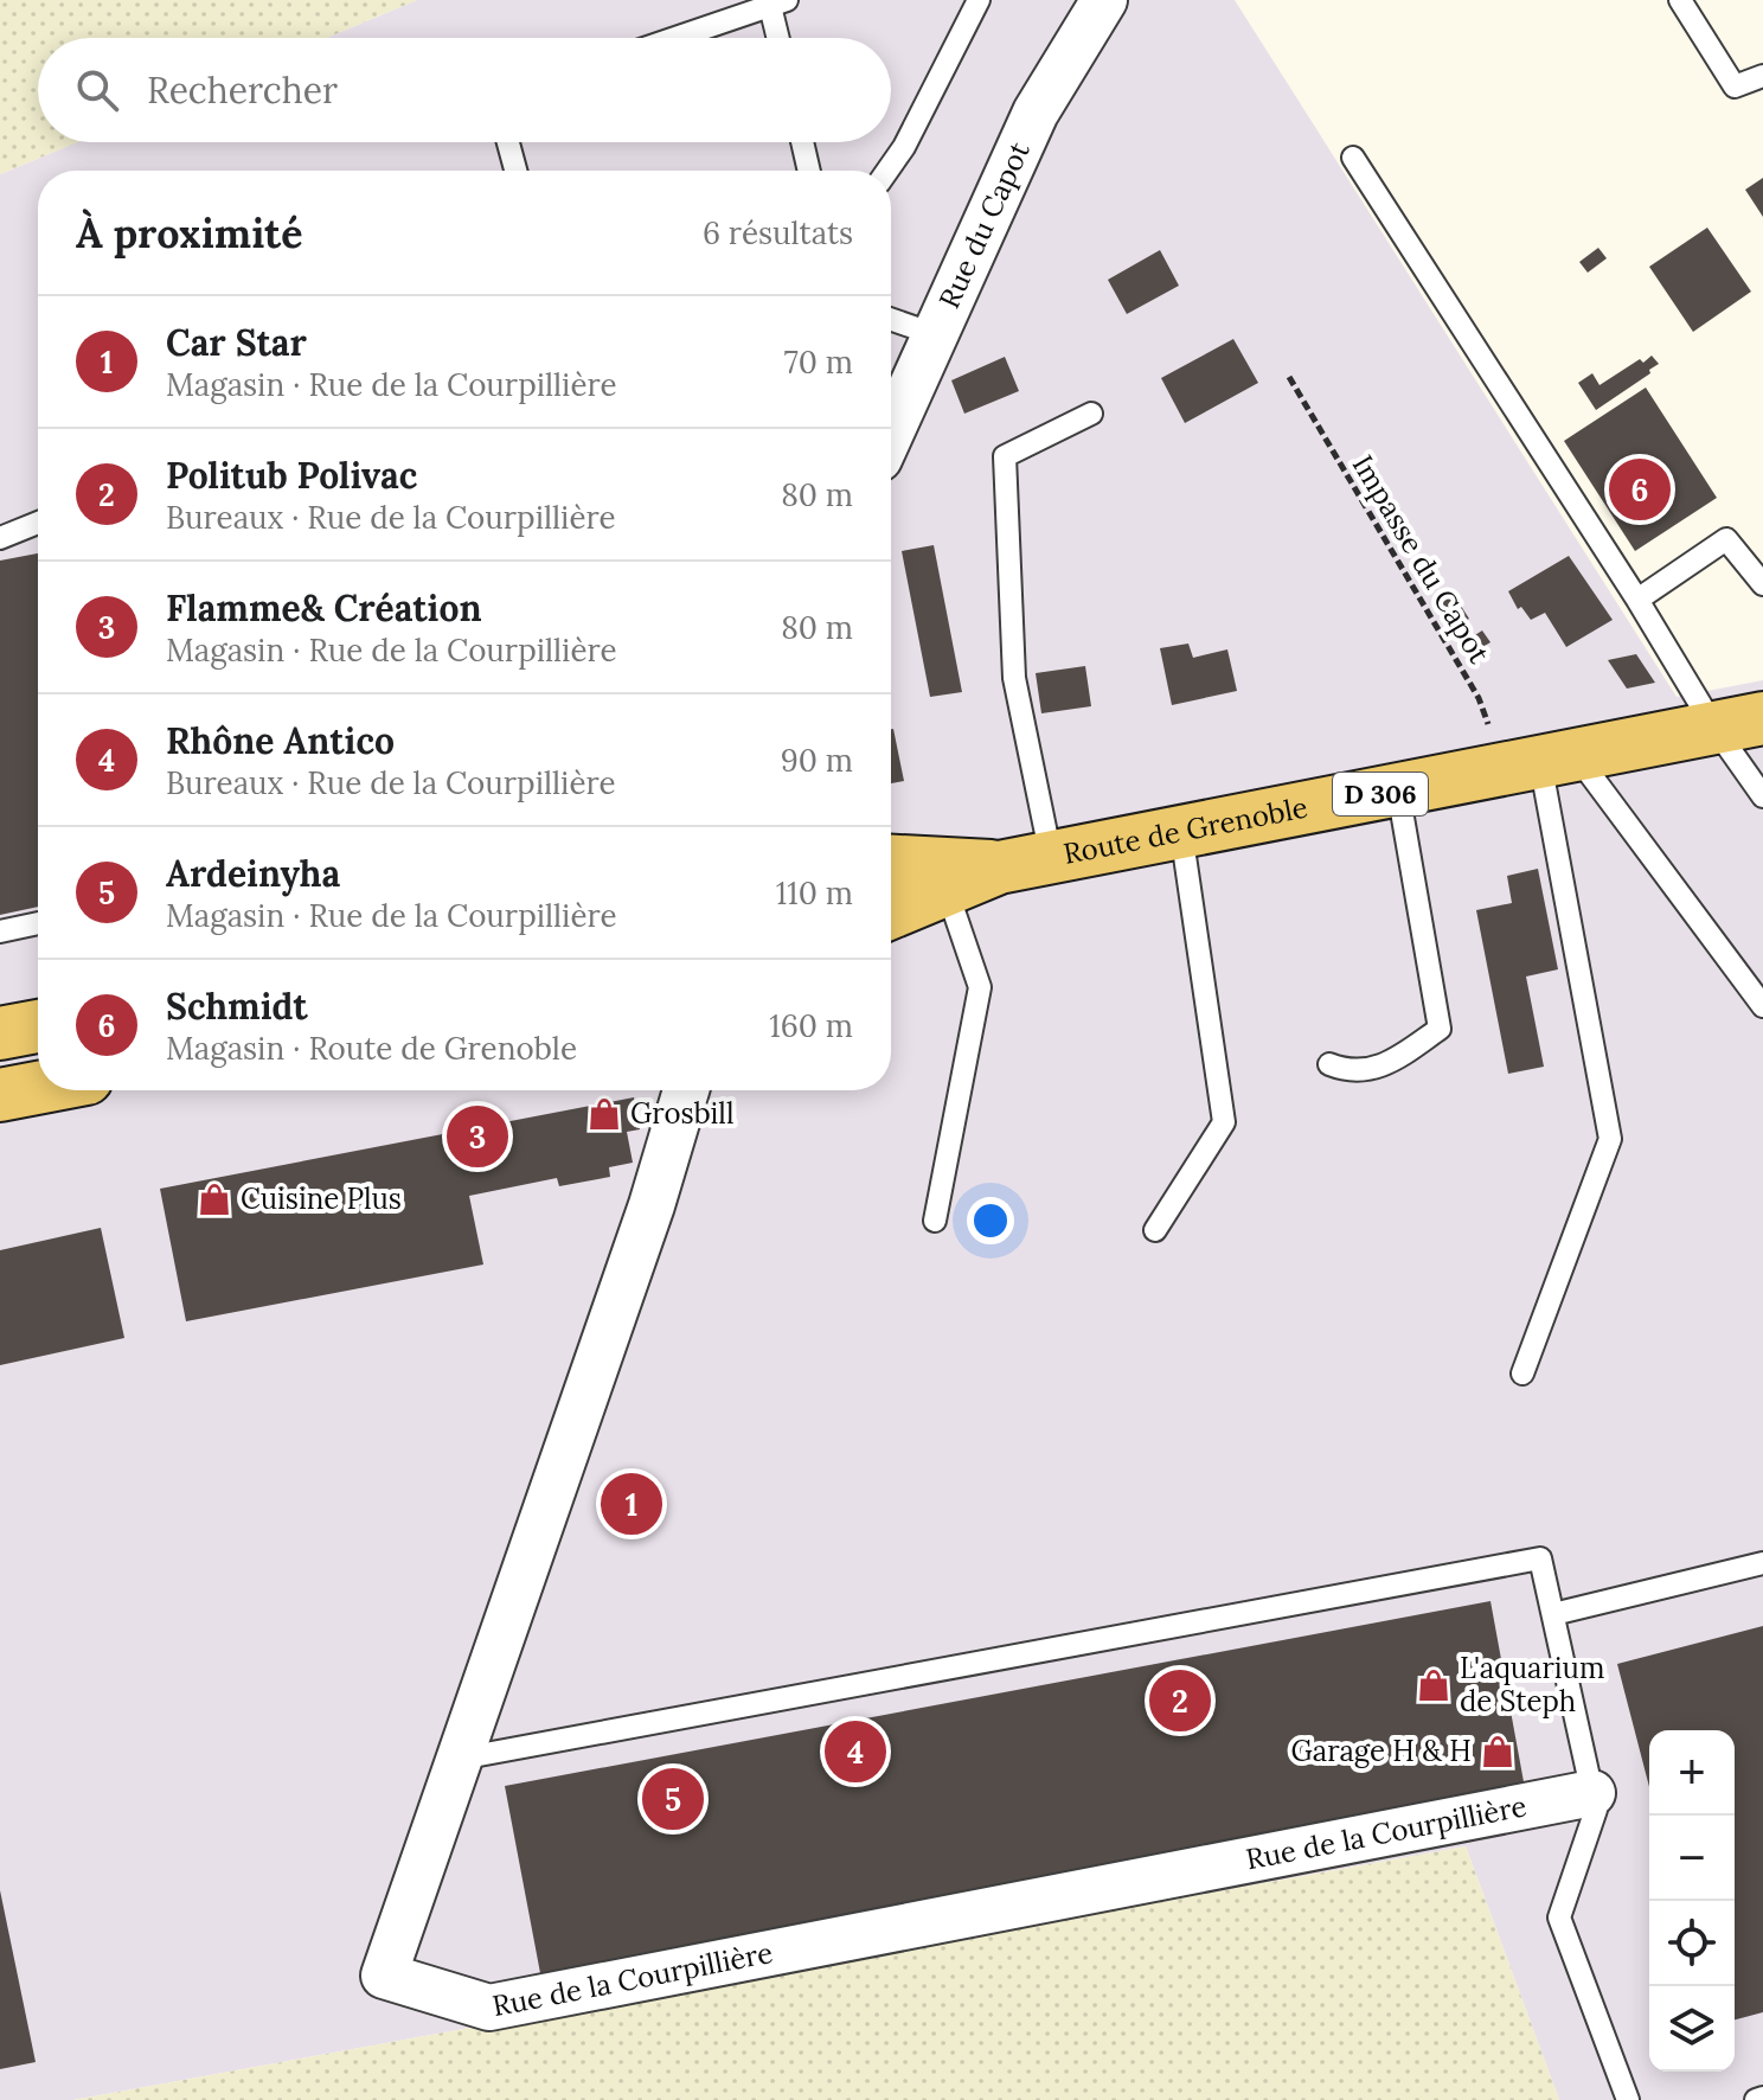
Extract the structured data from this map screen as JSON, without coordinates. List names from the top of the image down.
{
  "streets": {
    "main road": ["D 306", "Route de Grenoble"],
    "street": ["Rue du Capot", "Rue de la Courpillière"],
    "path": ["Impasse du Capot"]
  },
  "crossings": [
    ["Impasse du Capot", "Route de Grenoble"]
  ],
  "places": {
    "shop": [
      "Grosbill",
      "Cuisine Plus",
      "L'aquarium de Steph",
      "Garage H & H"
    ]
  },
  "page": {
    "search": "Rechercher",
    "heading": ["À proximité", "6 résultats"],
    "list": [
      {
        "mark": "1",
        "name": "Car Star",
        "note": "Magasin · Rue de la Courpillière",
        "value": "70 m"
      },
      {
        "mark": "2",
        "name": "Politub Polivac",
        "note": "Bureaux · Rue de la Courpillière",
        "value": "80 m"
      },
      {
        "mark": "3",
        "name": "Flamme& Création",
        "note": "Magasin · Rue de la Courpillière",
        "value": "80 m"
      },
      {
        "mark": "4",
        "name": "Rhône Antico",
        "note": "Bureaux · Rue de la Courpillière",
        "value": "90 m"
      },
      {
        "mark": "5",
        "name": "Ardeinyha",
        "note": "Magasin · Rue de la Courpillière",
        "value": "110 m"
      },
      {
        "mark": "6",
        "name": "Schmidt",
        "note": "Magasin · Route de Grenoble",
        "value": "160 m"
      }
    ],
    "pins": [
      "6",
      "3",
      "1",
      "2",
      "4",
      "5"
    ],
    "map_buttons": ["+", "−"]
  }
}
